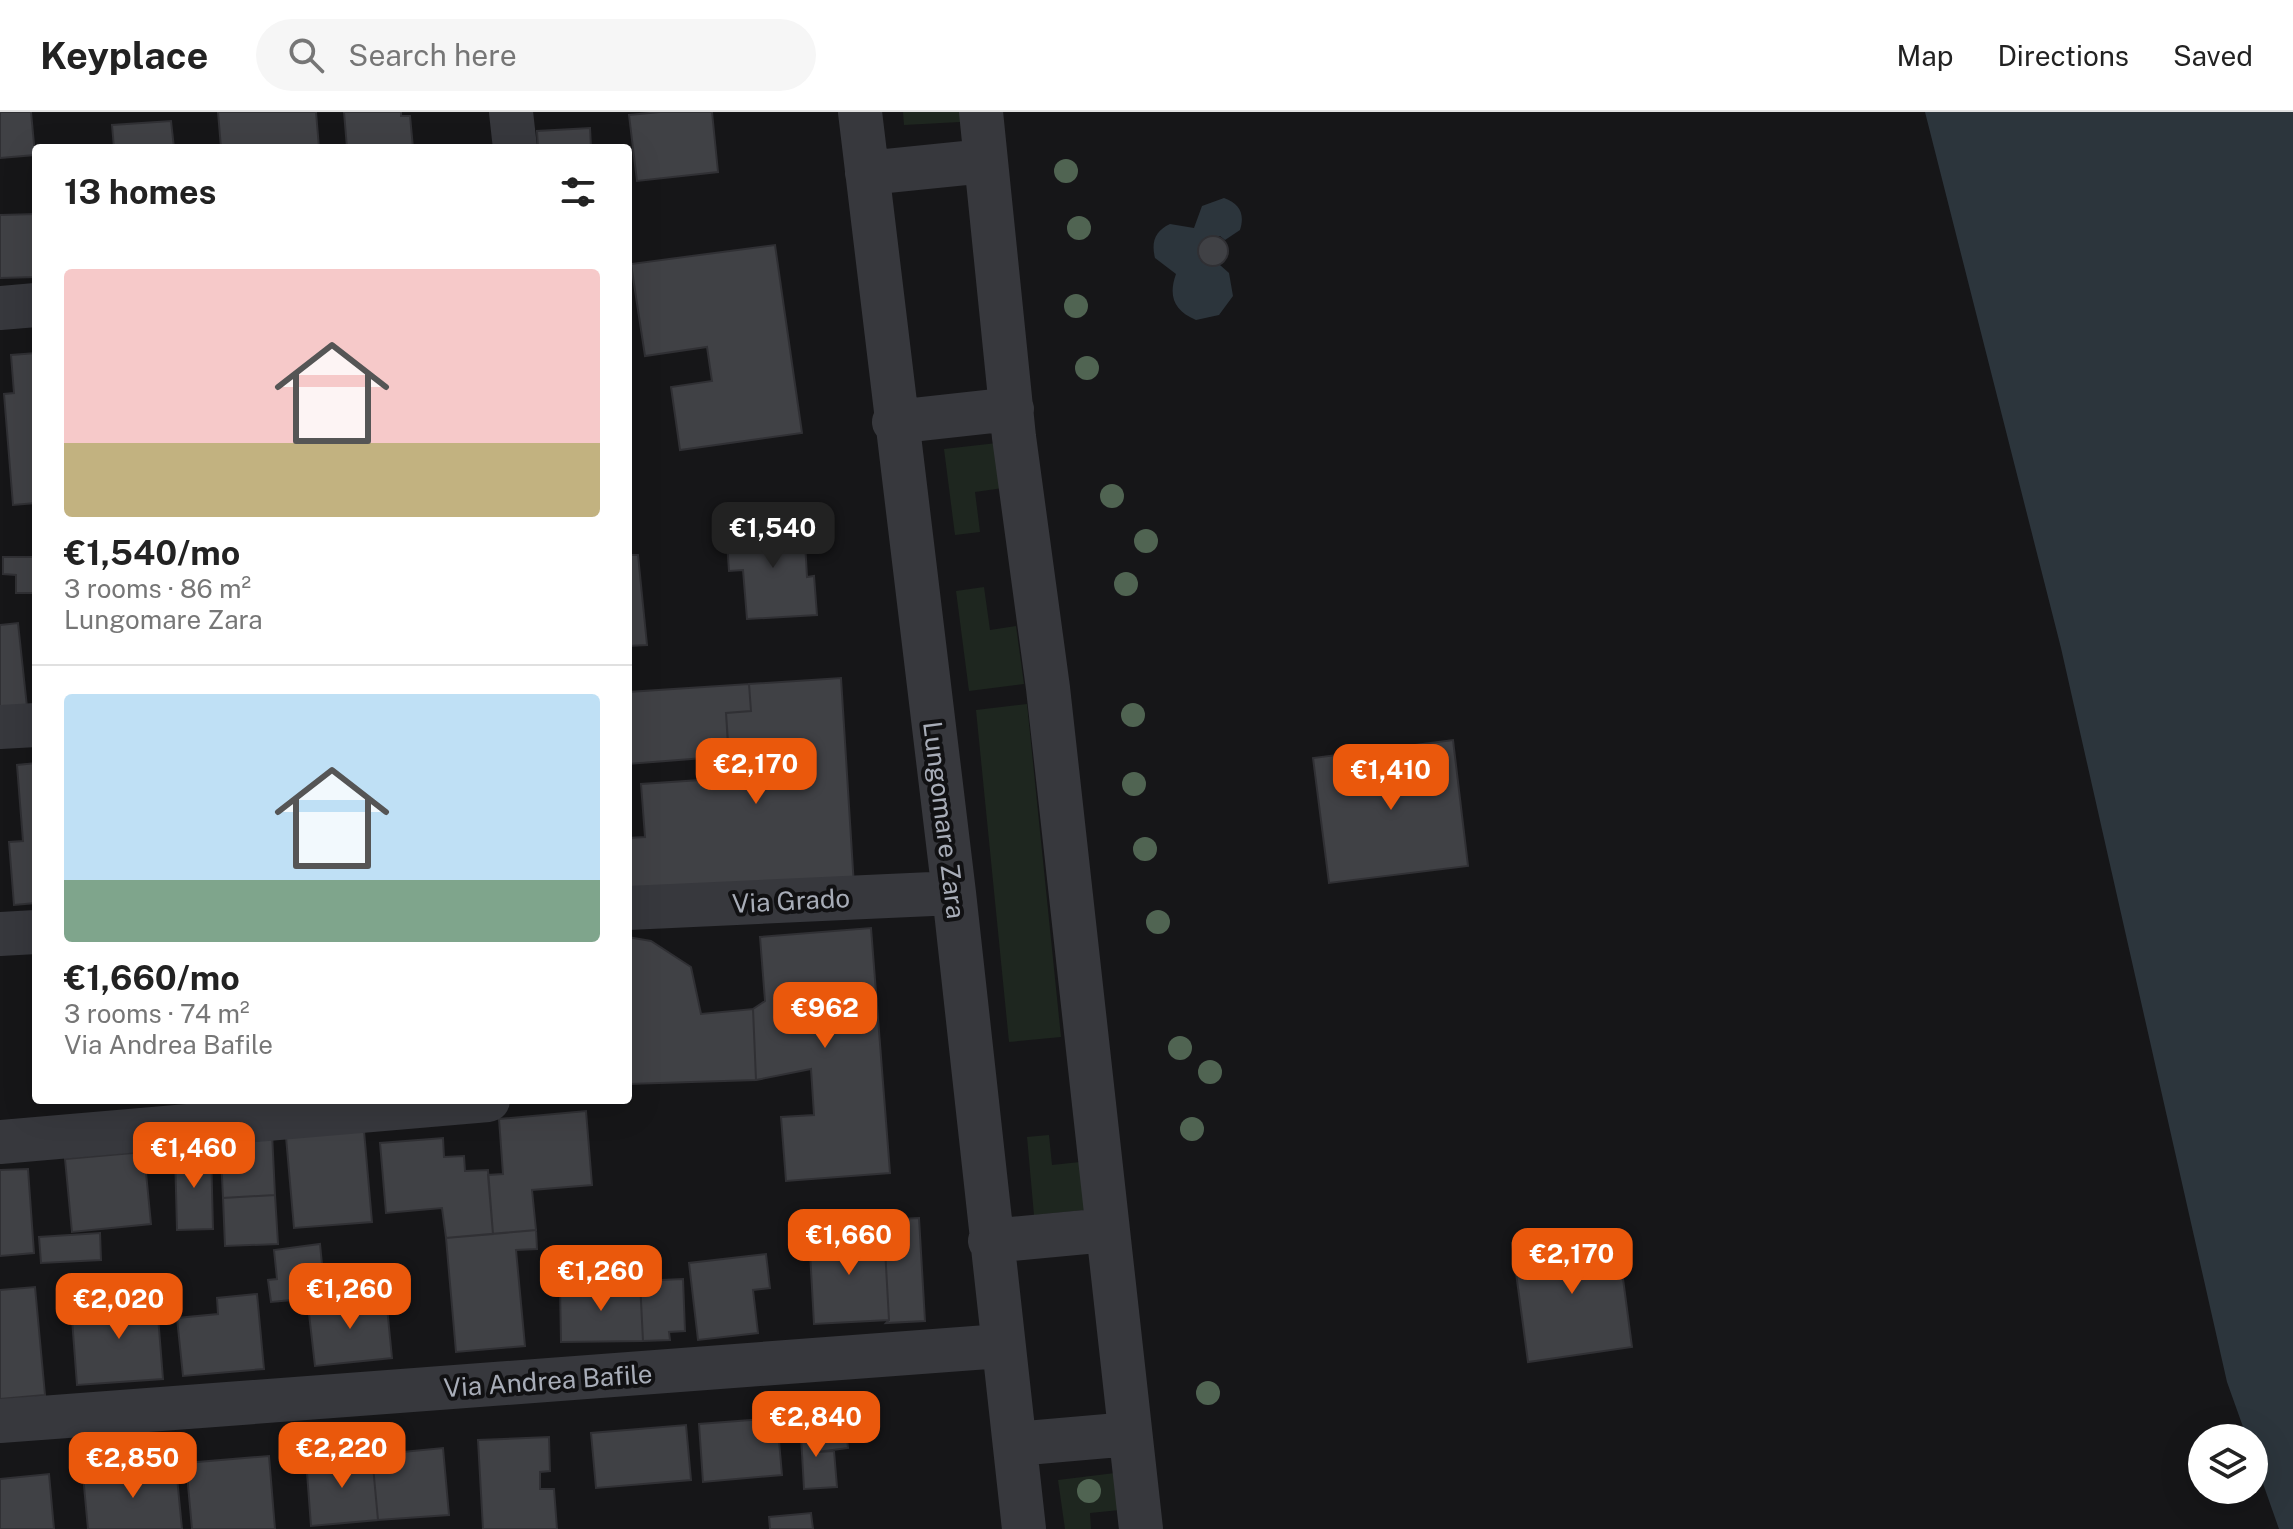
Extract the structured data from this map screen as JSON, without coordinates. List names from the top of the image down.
{
  "streets": {
    "street": ["Lungomare Zara", "Via Grado", "Via Andrea Bafile"]
  },
  "crossings": [
    ["Lungomare Zara", "Via Grado"],
    ["Lungomare Zara", "Via Andrea Bafile"]
  ],
  "page": {
    "header": "Keyplace",
    "search": "Search here",
    "nav": ["Map", "Directions", "Saved"],
    "heading": "13 homes",
    "list": [
      {
        "name": "€1,540/mo",
        "note": "3 rooms · 86 m² · Lungomare Zara"
      },
      {
        "name": "€1,660/mo",
        "note": "3 rooms · 74 m² · Via Andrea Bafile"
      }
    ],
    "price": [
      "€1,540",
      "€2,170",
      "€1,410",
      "€962",
      "€1,460",
      "€1,660",
      "€2,170",
      "€1,260",
      "€1,260",
      "€2,020",
      "€2,840",
      "€2,220",
      "€2,850"
    ]
  }
}
